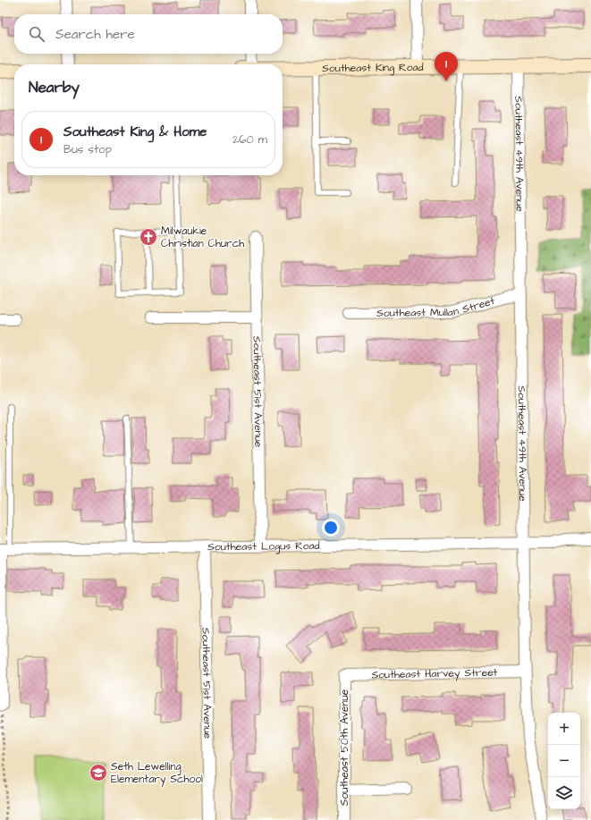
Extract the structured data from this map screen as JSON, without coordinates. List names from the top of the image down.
{
  "streets": {
    "main road": ["Southeast King Road"],
    "street": [
      "Southeast 49th Avenue",
      "Southeast Mullan Street",
      "Southeast 51st Avenue",
      "Southeast Logus Road",
      "Southeast Harvey Street",
      "Southeast 50th Avenue"
    ]
  },
  "crossings": [
    ["Southeast King Road", "Southeast 49th Avenue"],
    ["Southeast 49th Avenue", "Southeast Mullan Street"],
    ["Southeast 49th Avenue", "Southeast Logus Road"],
    ["Southeast 49th Avenue", "Southeast Harvey Street"],
    ["Southeast 51st Avenue", "Southeast Logus Road"],
    ["Southeast Harvey Street", "Southeast 50th Avenue"]
  ],
  "places": {
    "church": ["Milwaukie Christian Church"],
    "school or university": ["Seth Lewelling Elementary School"]
  },
  "page": {
    "search": "Search here",
    "pins": "1",
    "heading": "Nearby",
    "list": [
      {
        "mark": "1",
        "name": "Southeast King & Home",
        "note": "Bus stop",
        "value": "260 m"
      }
    ],
    "map_buttons": ["+", "−"]
  }
}
